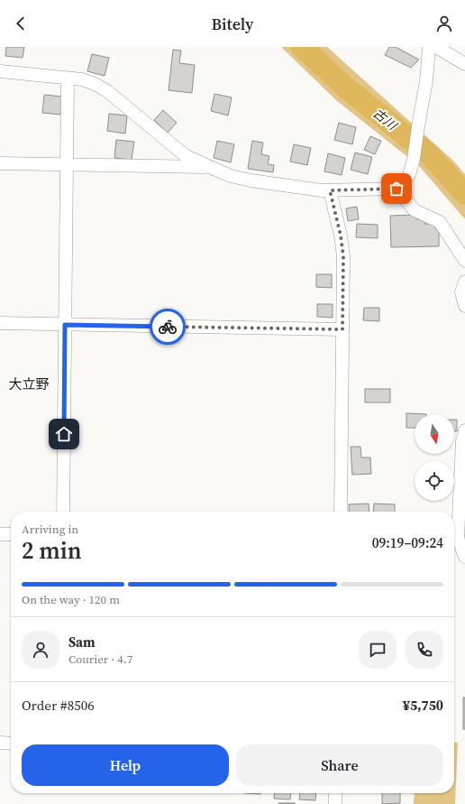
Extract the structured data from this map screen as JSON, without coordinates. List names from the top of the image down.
{
  "districts": ["大立野"],
  "water": ["古川"],
  "north": "bottom",
  "page": {
    "header": "Bitely",
    "heading": ["2 min", "Arriving in", "09:19–09:24"],
    "panel": [
      "Sam",
      "Courier · 4.7",
      "Order #8506",
      "¥5,750"
    ],
    "bar": "On the way · 120 m",
    "buttons": ["Help", "Share"]
  }
}
